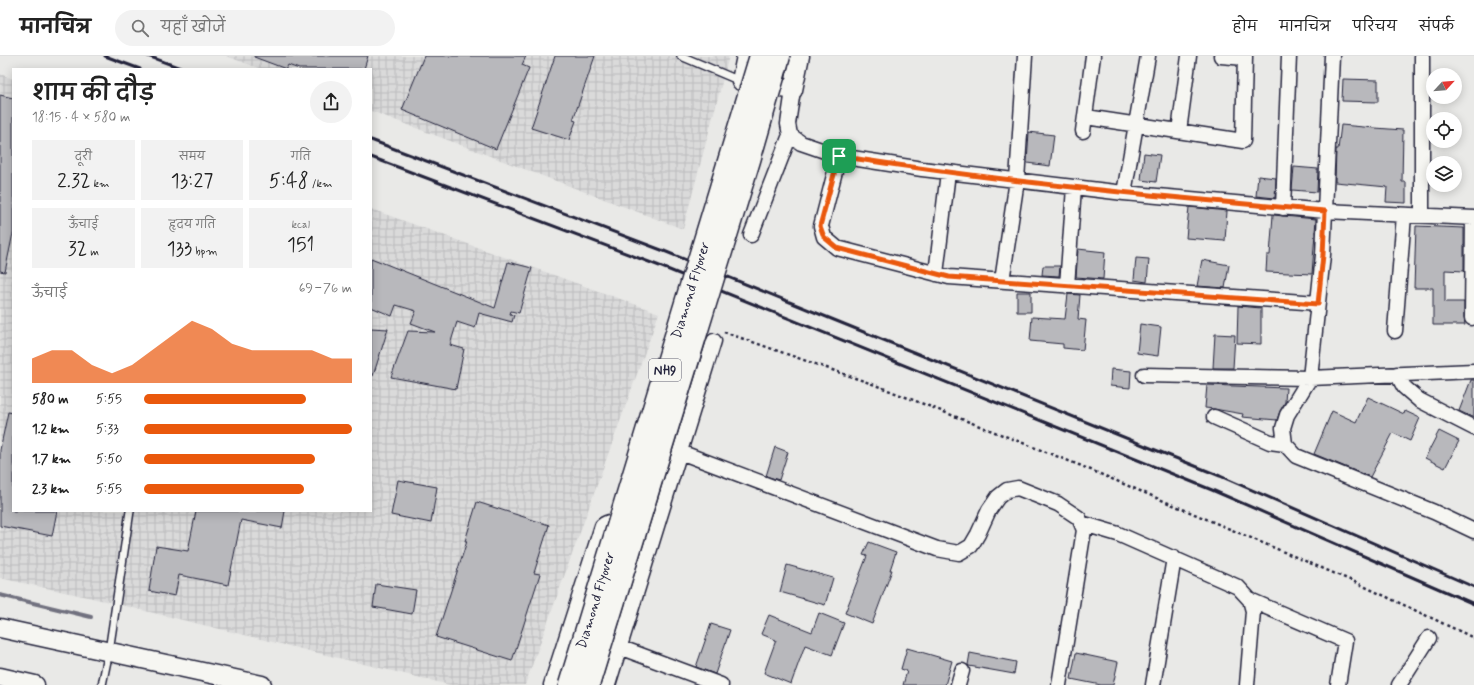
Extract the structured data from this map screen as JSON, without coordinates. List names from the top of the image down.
{
  "streets": {
    "highway": ["Diamond Flyover", "NH9"]
  },
  "north": "top right",
  "page": {
    "header": "मानचित्र",
    "search": "यहाँ खोजें",
    "nav": [
      "होम",
      "मानचित्र",
      "परिचय",
      "संपर्क"
    ],
    "heading": ["शाम की दौड़", "18:15 · 4 × 580 m"],
    "stats": [
      ["दूरी", "2.32 km"],
      ["समय", "13:27"],
      ["गति", "5:48 /km"],
      ["ऊँचाई", "32 m"],
      ["हृदय गति", "133 bpm"],
      ["kcal", "151"]
    ],
    "chart": ["ऊँचाई", "69–76 m"],
    "list": [
      {
        "name": "580 m",
        "note": "5:55"
      },
      {
        "name": "1.2 km",
        "note": "5:33"
      },
      {
        "name": "1.7 km",
        "note": "5:50"
      },
      {
        "name": "2.3 km",
        "note": "5:55"
      }
    ]
  }
}
